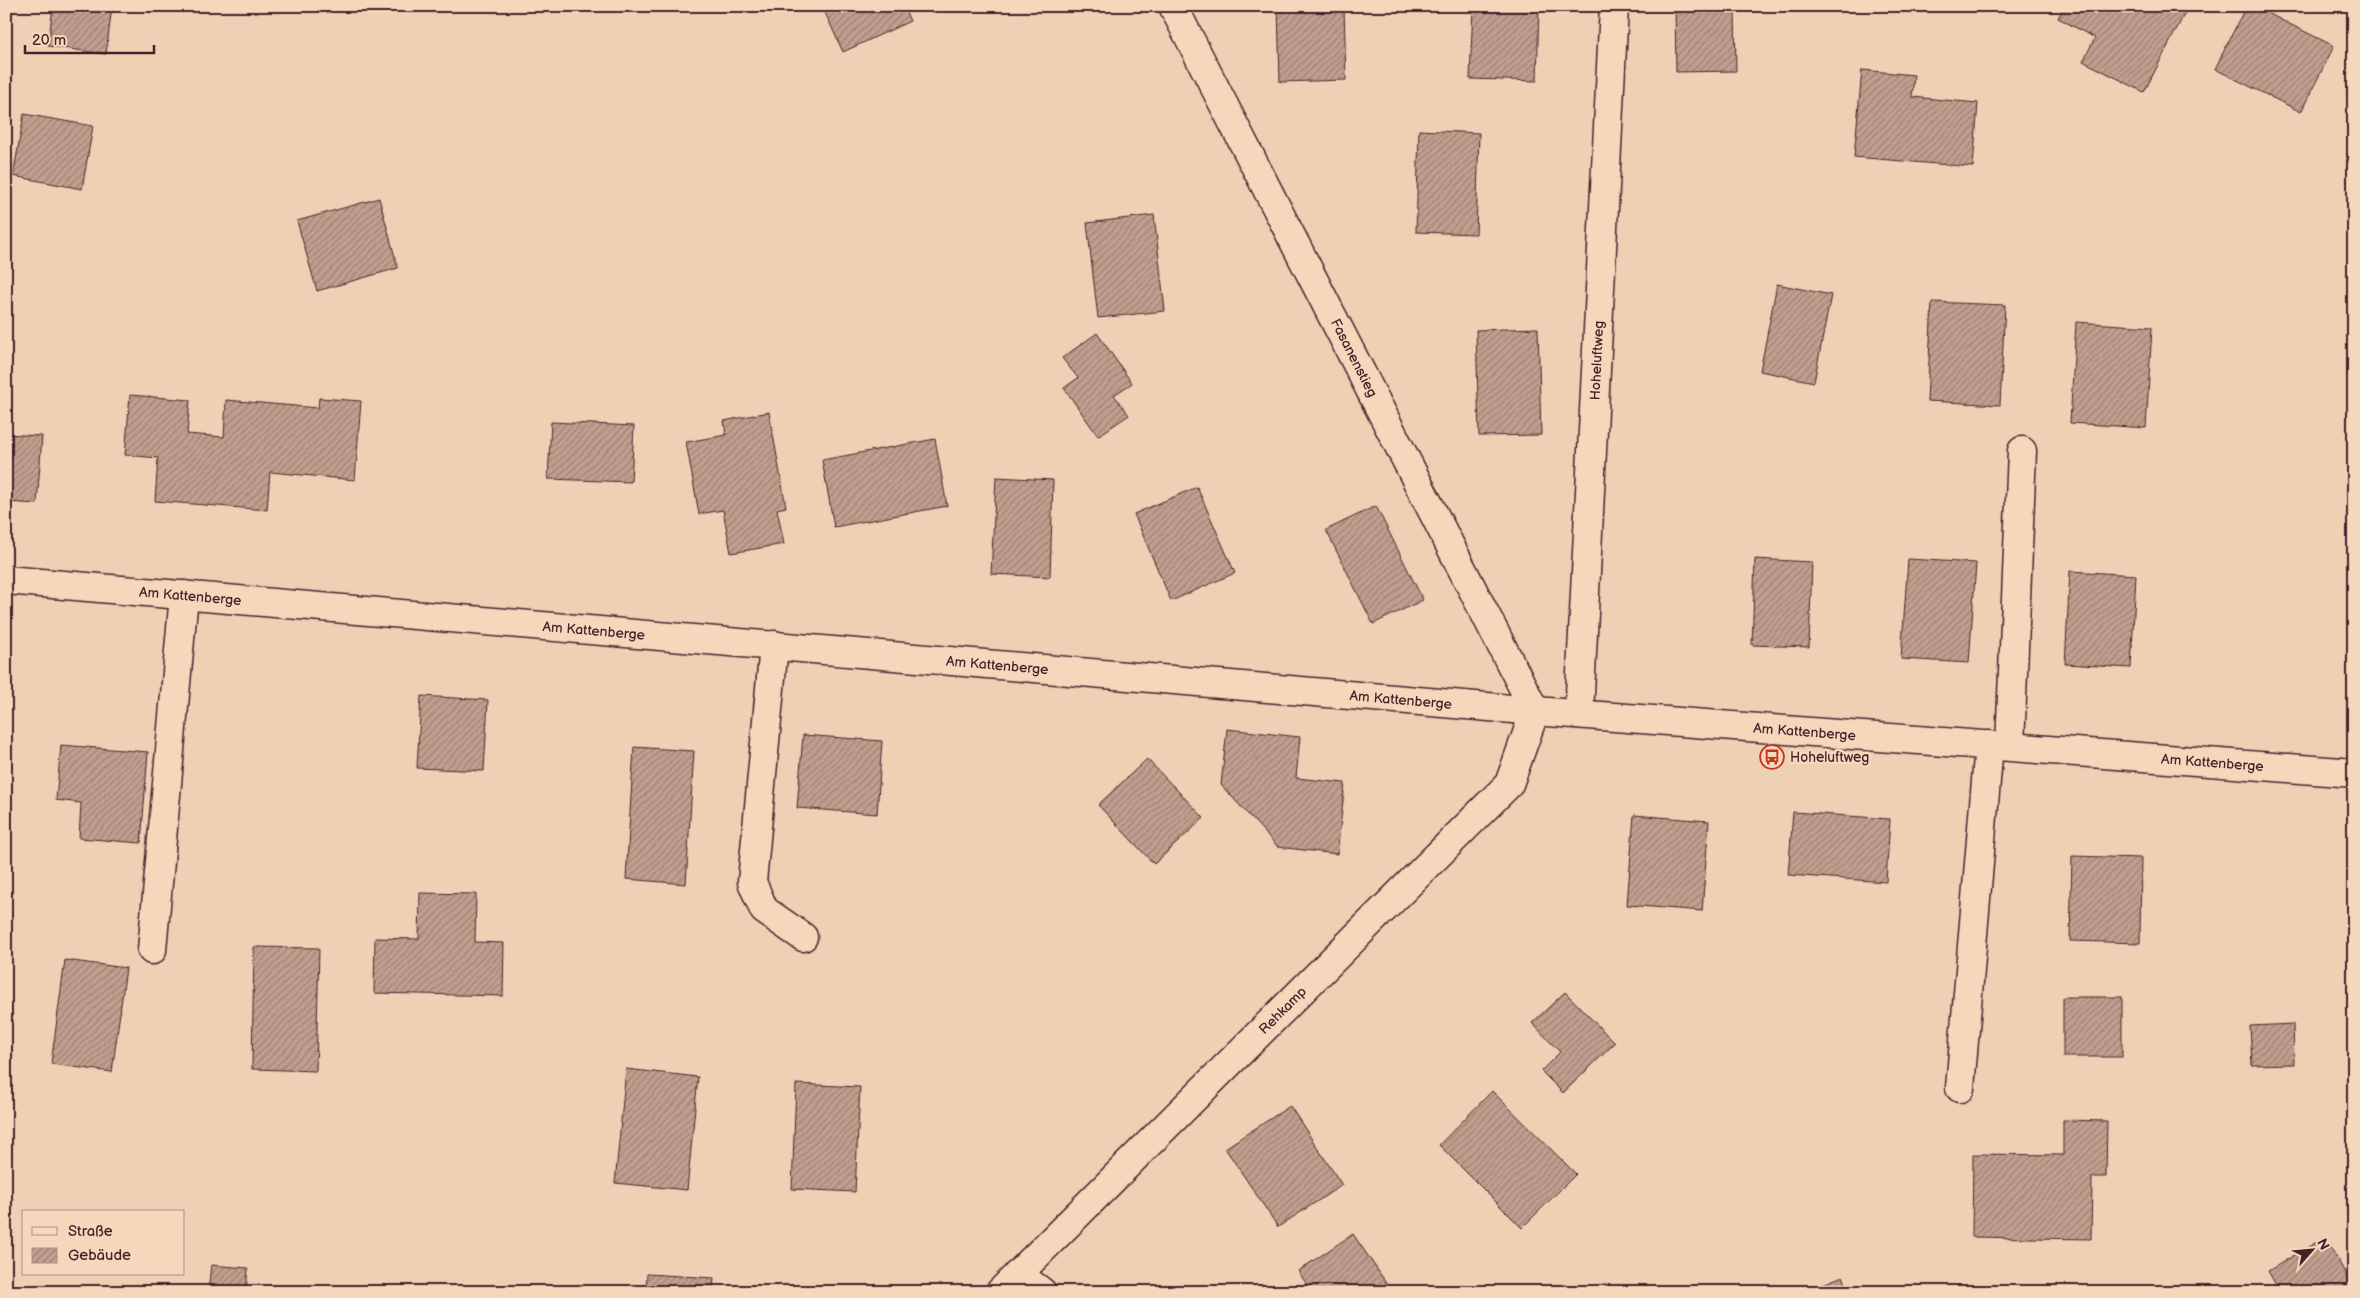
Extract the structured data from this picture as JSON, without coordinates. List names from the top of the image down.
{
  "streets": {
    "street": [
      "Fasanenstieg",
      "Hoheluftweg",
      "Am Kattenberge",
      "Rehkamp"
    ]
  },
  "crossings": [
    ["Fasanenstieg", "Am Kattenberge"],
    ["Fasanenstieg", "Rehkamp"],
    ["Hoheluftweg", "Am Kattenberge"],
    ["Am Kattenberge", "Rehkamp"]
  ],
  "places": {
    "bus stop": ["Hoheluftweg"]
  },
  "legend": ["Straße", "Gebäude"],
  "scale_bar": "20 m",
  "north": "top right"
}
